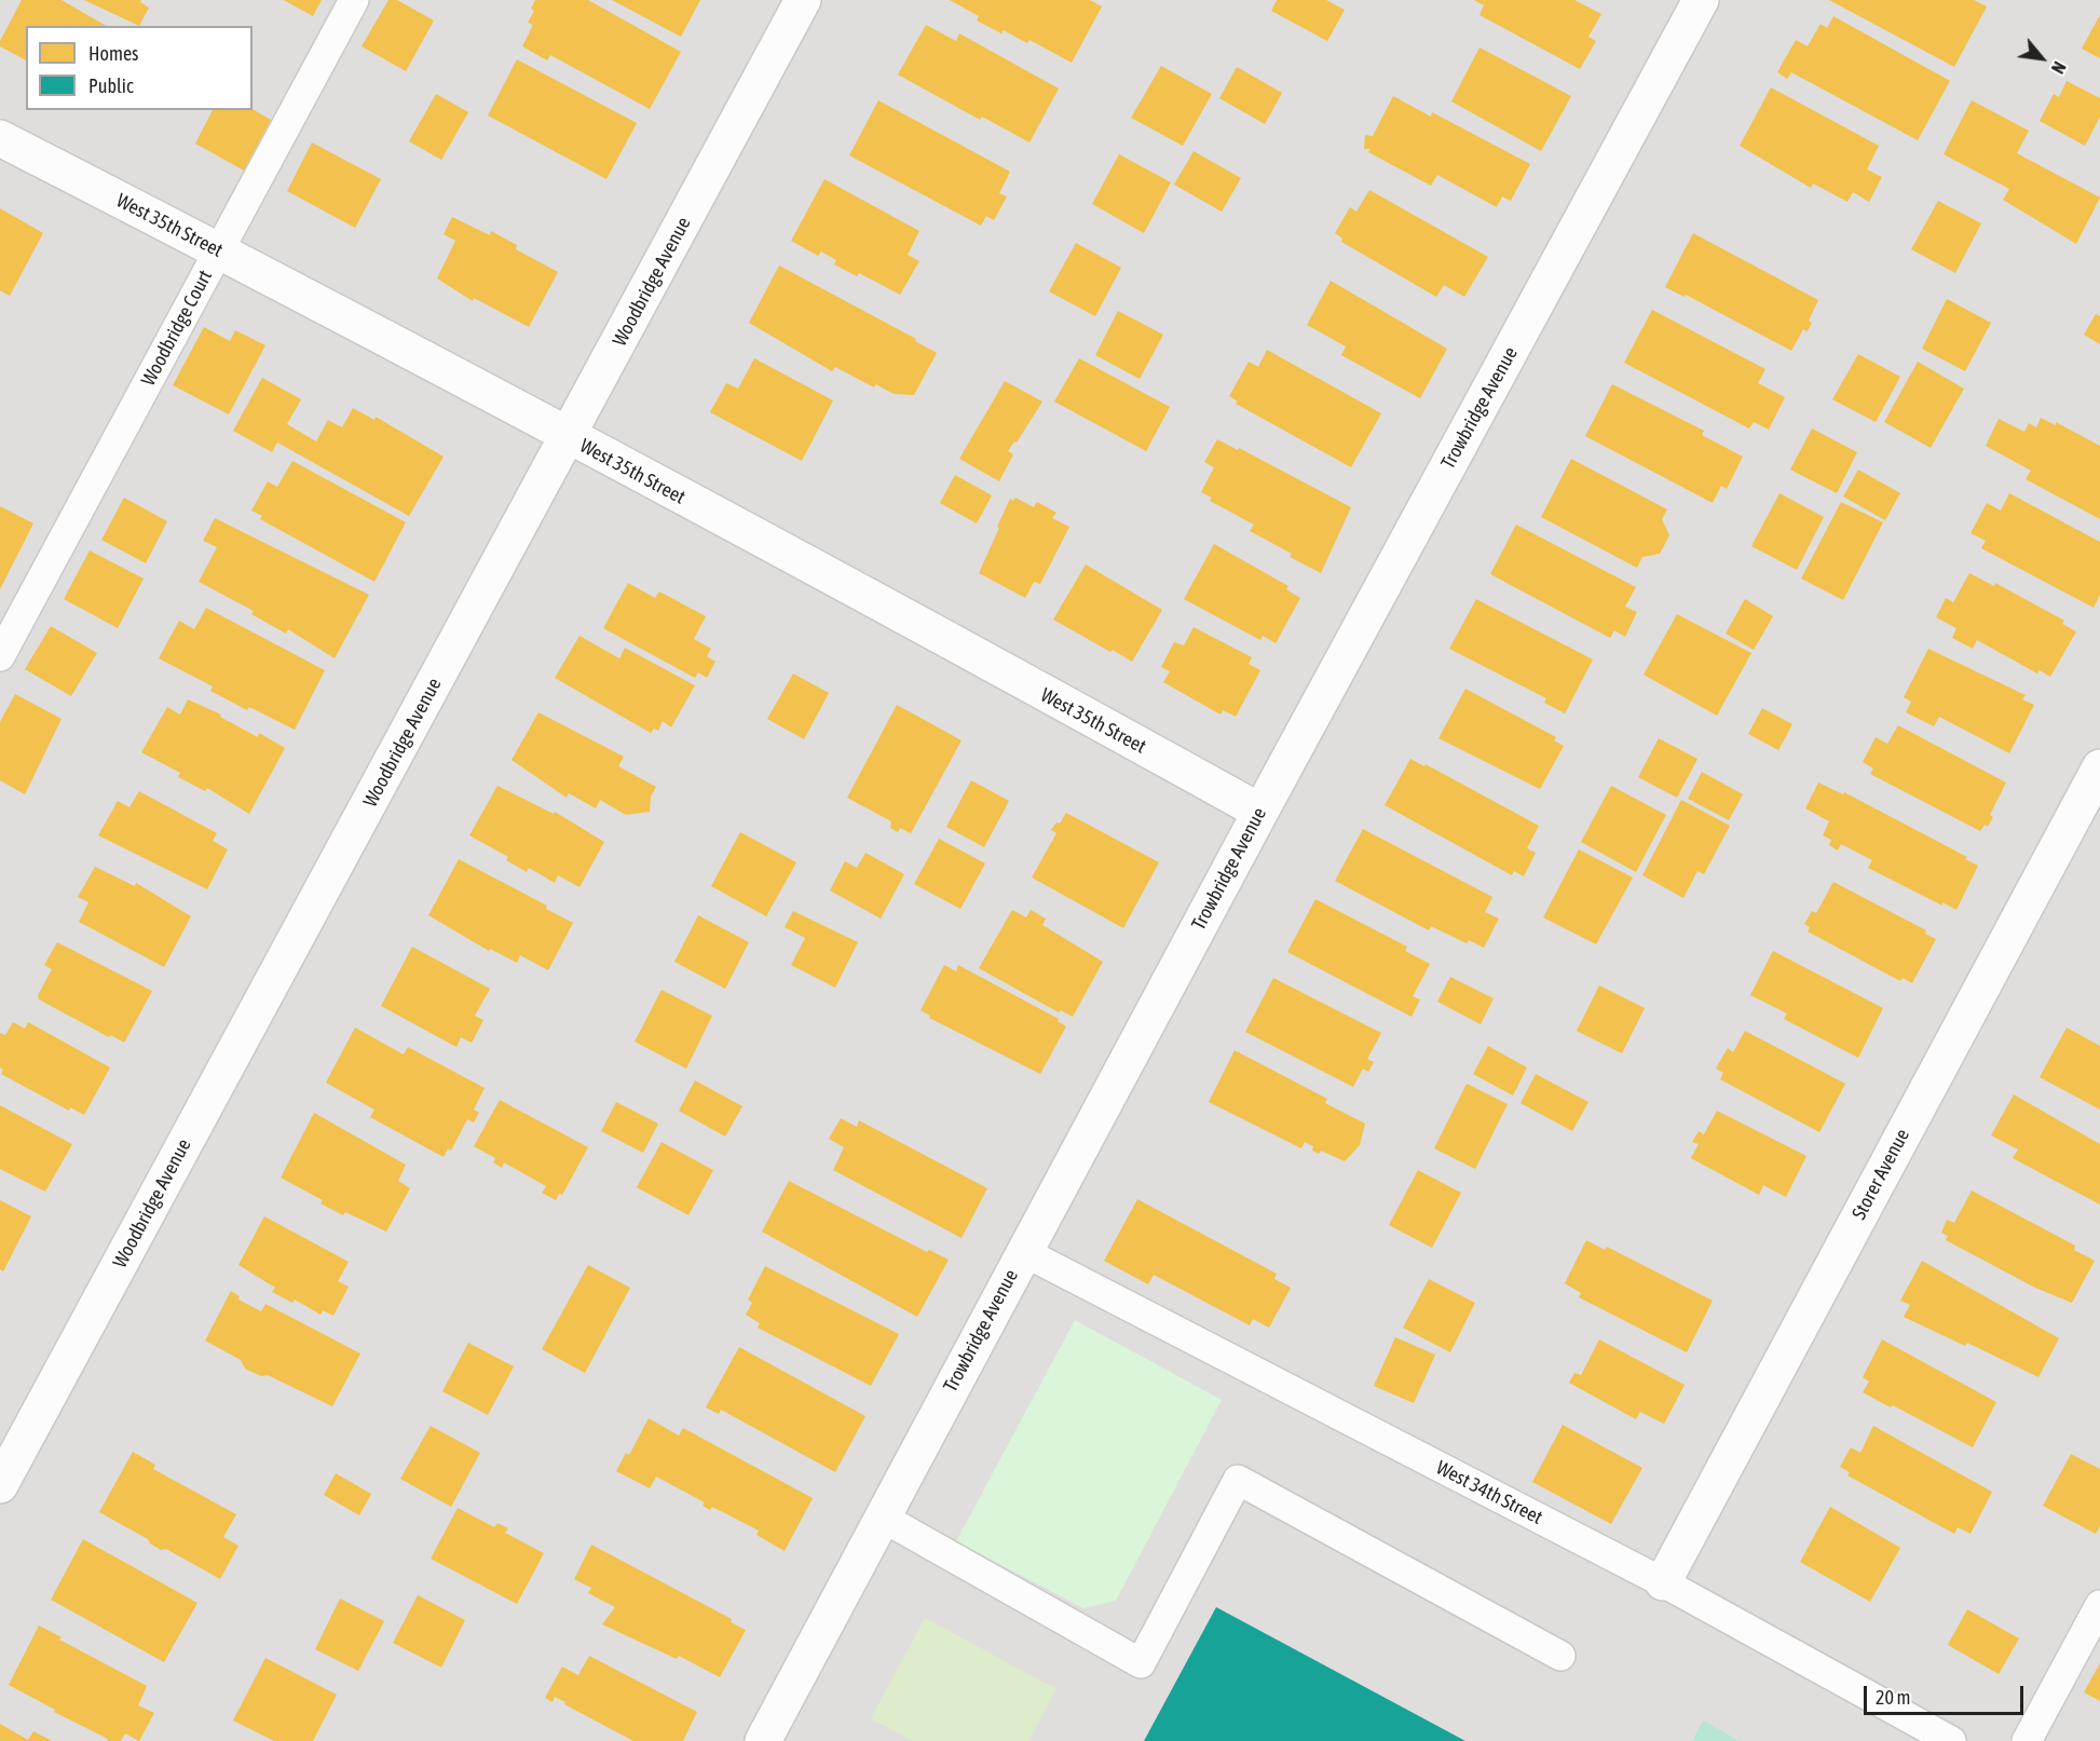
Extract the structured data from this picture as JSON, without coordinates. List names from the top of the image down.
{
  "streets": {
    "street": [
      "West 35th Street",
      "Woodbridge Avenue",
      "Trowbridge Avenue",
      "Storer Avenue"
    ],
    "lane": ["Woodbridge Court", "West 34th Street"]
  },
  "crossings": [
    ["West 35th Street", "Woodbridge Avenue"],
    ["West 35th Street", "Woodbridge Court"],
    ["West 35th Street", "Trowbridge Avenue"],
    ["Trowbridge Avenue", "West 34th Street"],
    ["Storer Avenue", "West 34th Street"]
  ],
  "legend": ["Homes", "Public"],
  "scale_bar": "20 m",
  "north": "bottom right"
}
